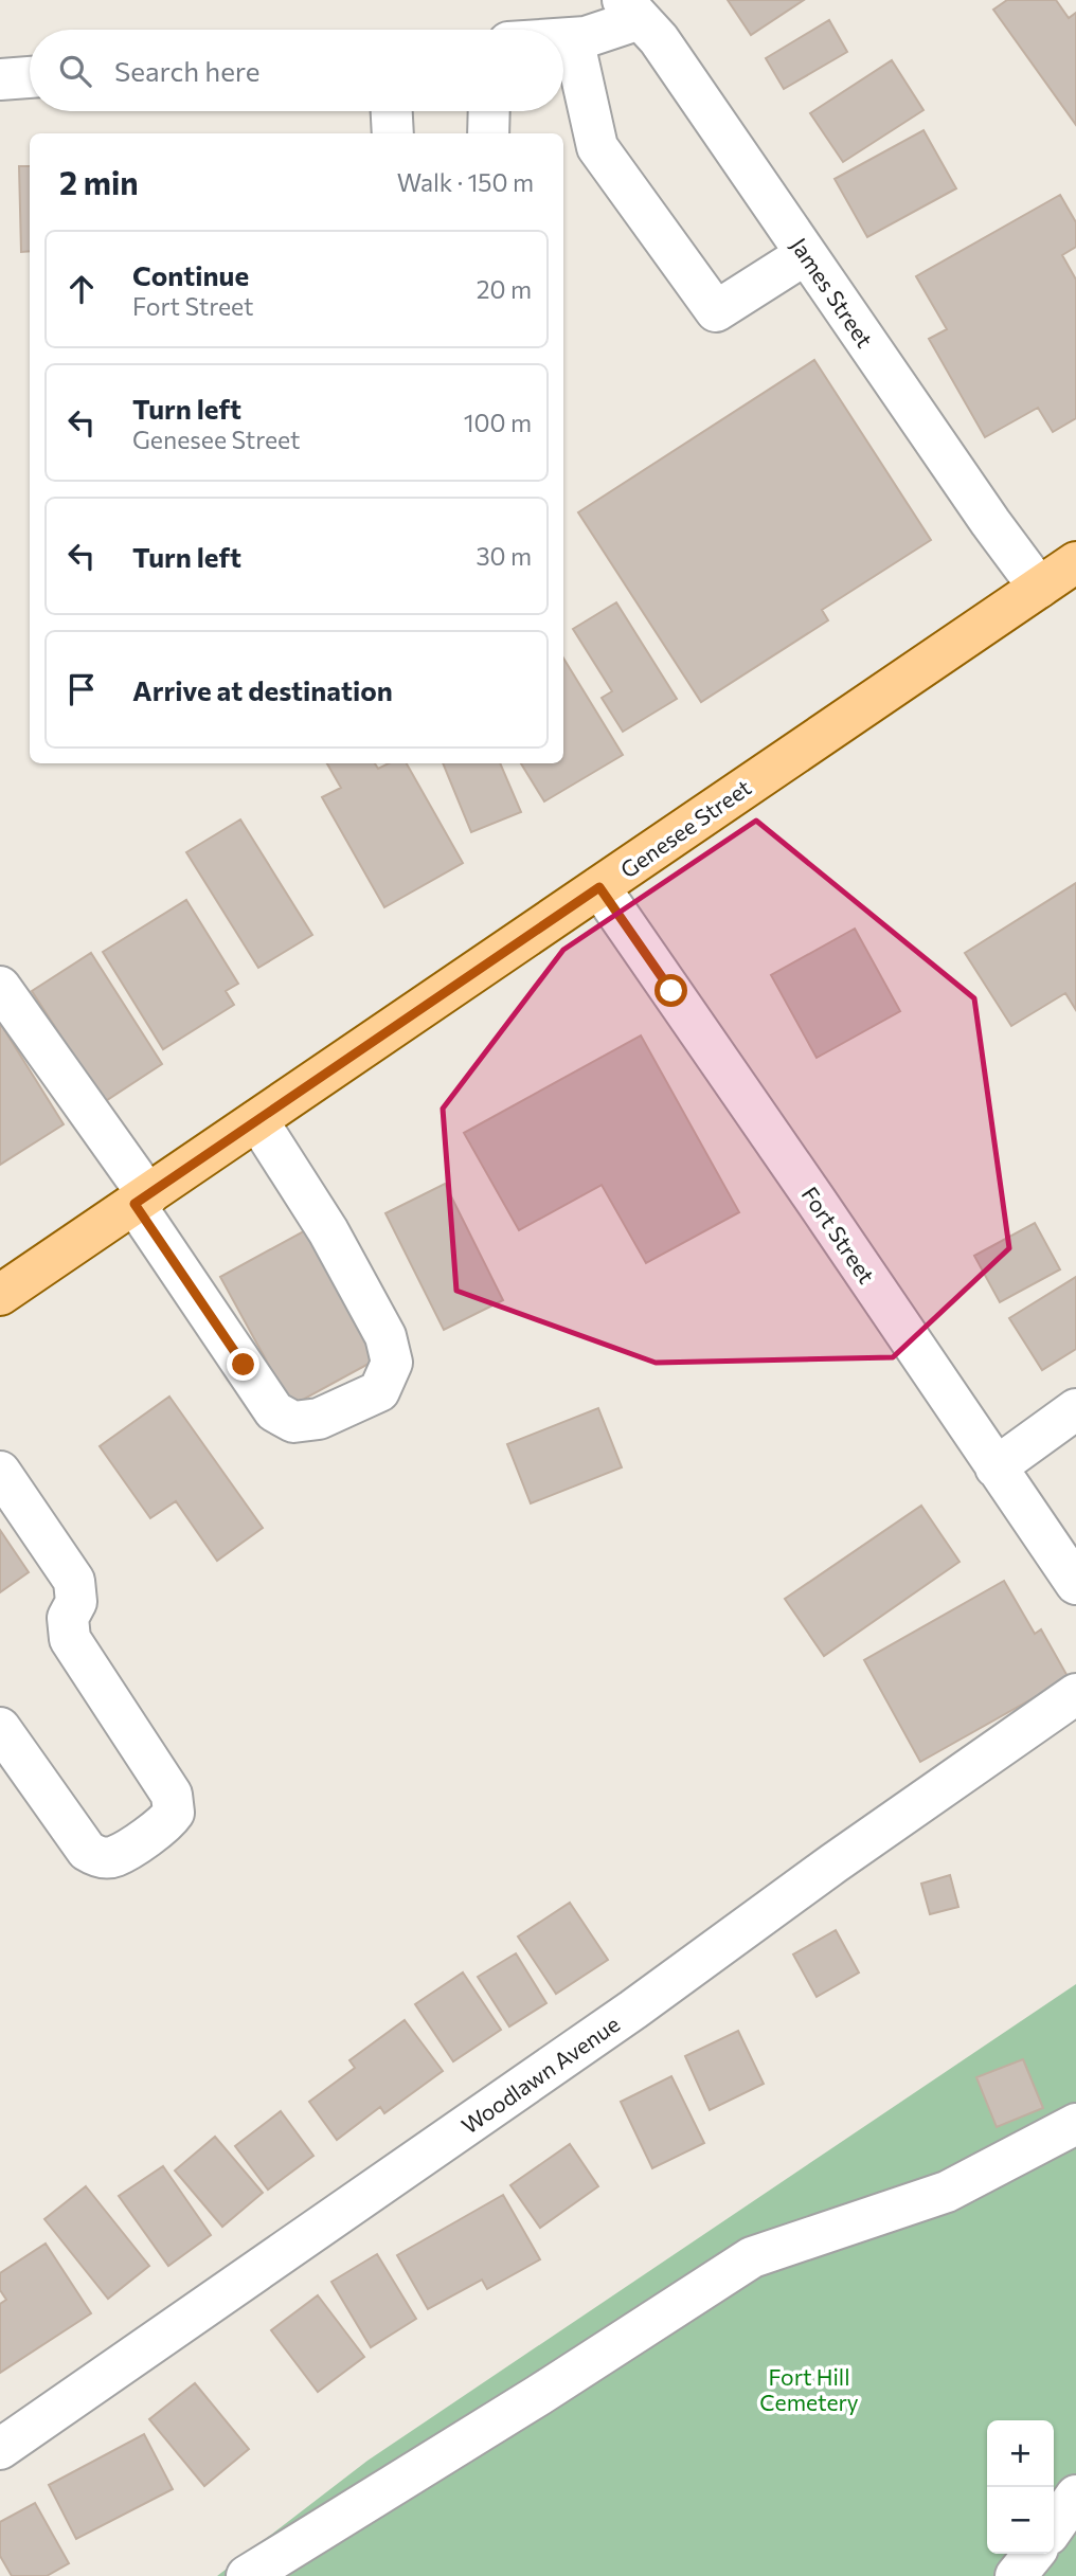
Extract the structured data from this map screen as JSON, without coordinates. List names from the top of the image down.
{
  "streets": {
    "main road": ["Genesee Street"],
    "street": ["James Street", "Fort Street", "Woodlawn Avenue"]
  },
  "crossings": [
    ["James Street", "Genesee Street"],
    ["Genesee Street", "Fort Street"]
  ],
  "parks": ["Fort Hill Cemetery"],
  "page": {
    "search": "Search here",
    "heading": ["2 min", "Walk · 150 m"],
    "list": [
      ["Continue", "Fort Street", "20 m"],
      ["Turn left", "Genesee Street", "100 m"],
      ["Turn left", "30 m"],
      "Arrive at destination"
    ],
    "map_buttons": ["+", "−"]
  }
}
